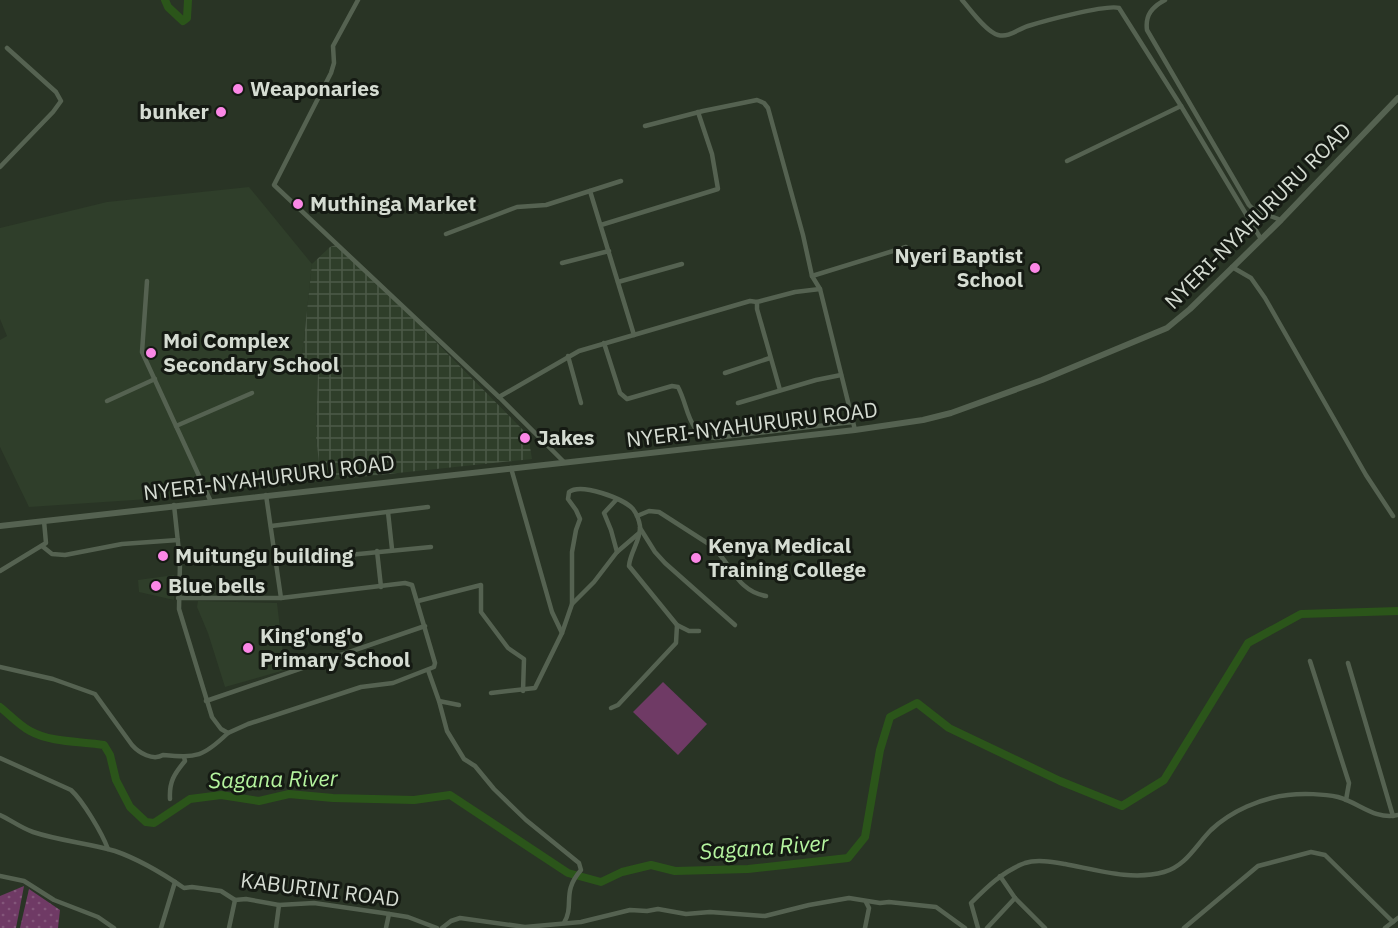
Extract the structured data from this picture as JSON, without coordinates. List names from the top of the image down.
{
  "streets": {
    "main road": ["NYERI-NYAHURURU ROAD"],
    "street": ["KABURINI ROAD"]
  },
  "water": ["Sagana River"],
  "places": [
    "Weaponaries",
    "bunker",
    "Muthinga Market",
    "Nyeri Baptist School",
    "Moi Complex Secondary School",
    "Jakes",
    "Muitungu building",
    "Kenya Medical Training College",
    "Blue bells",
    "King'ong'o Primary School"
  ]
}
